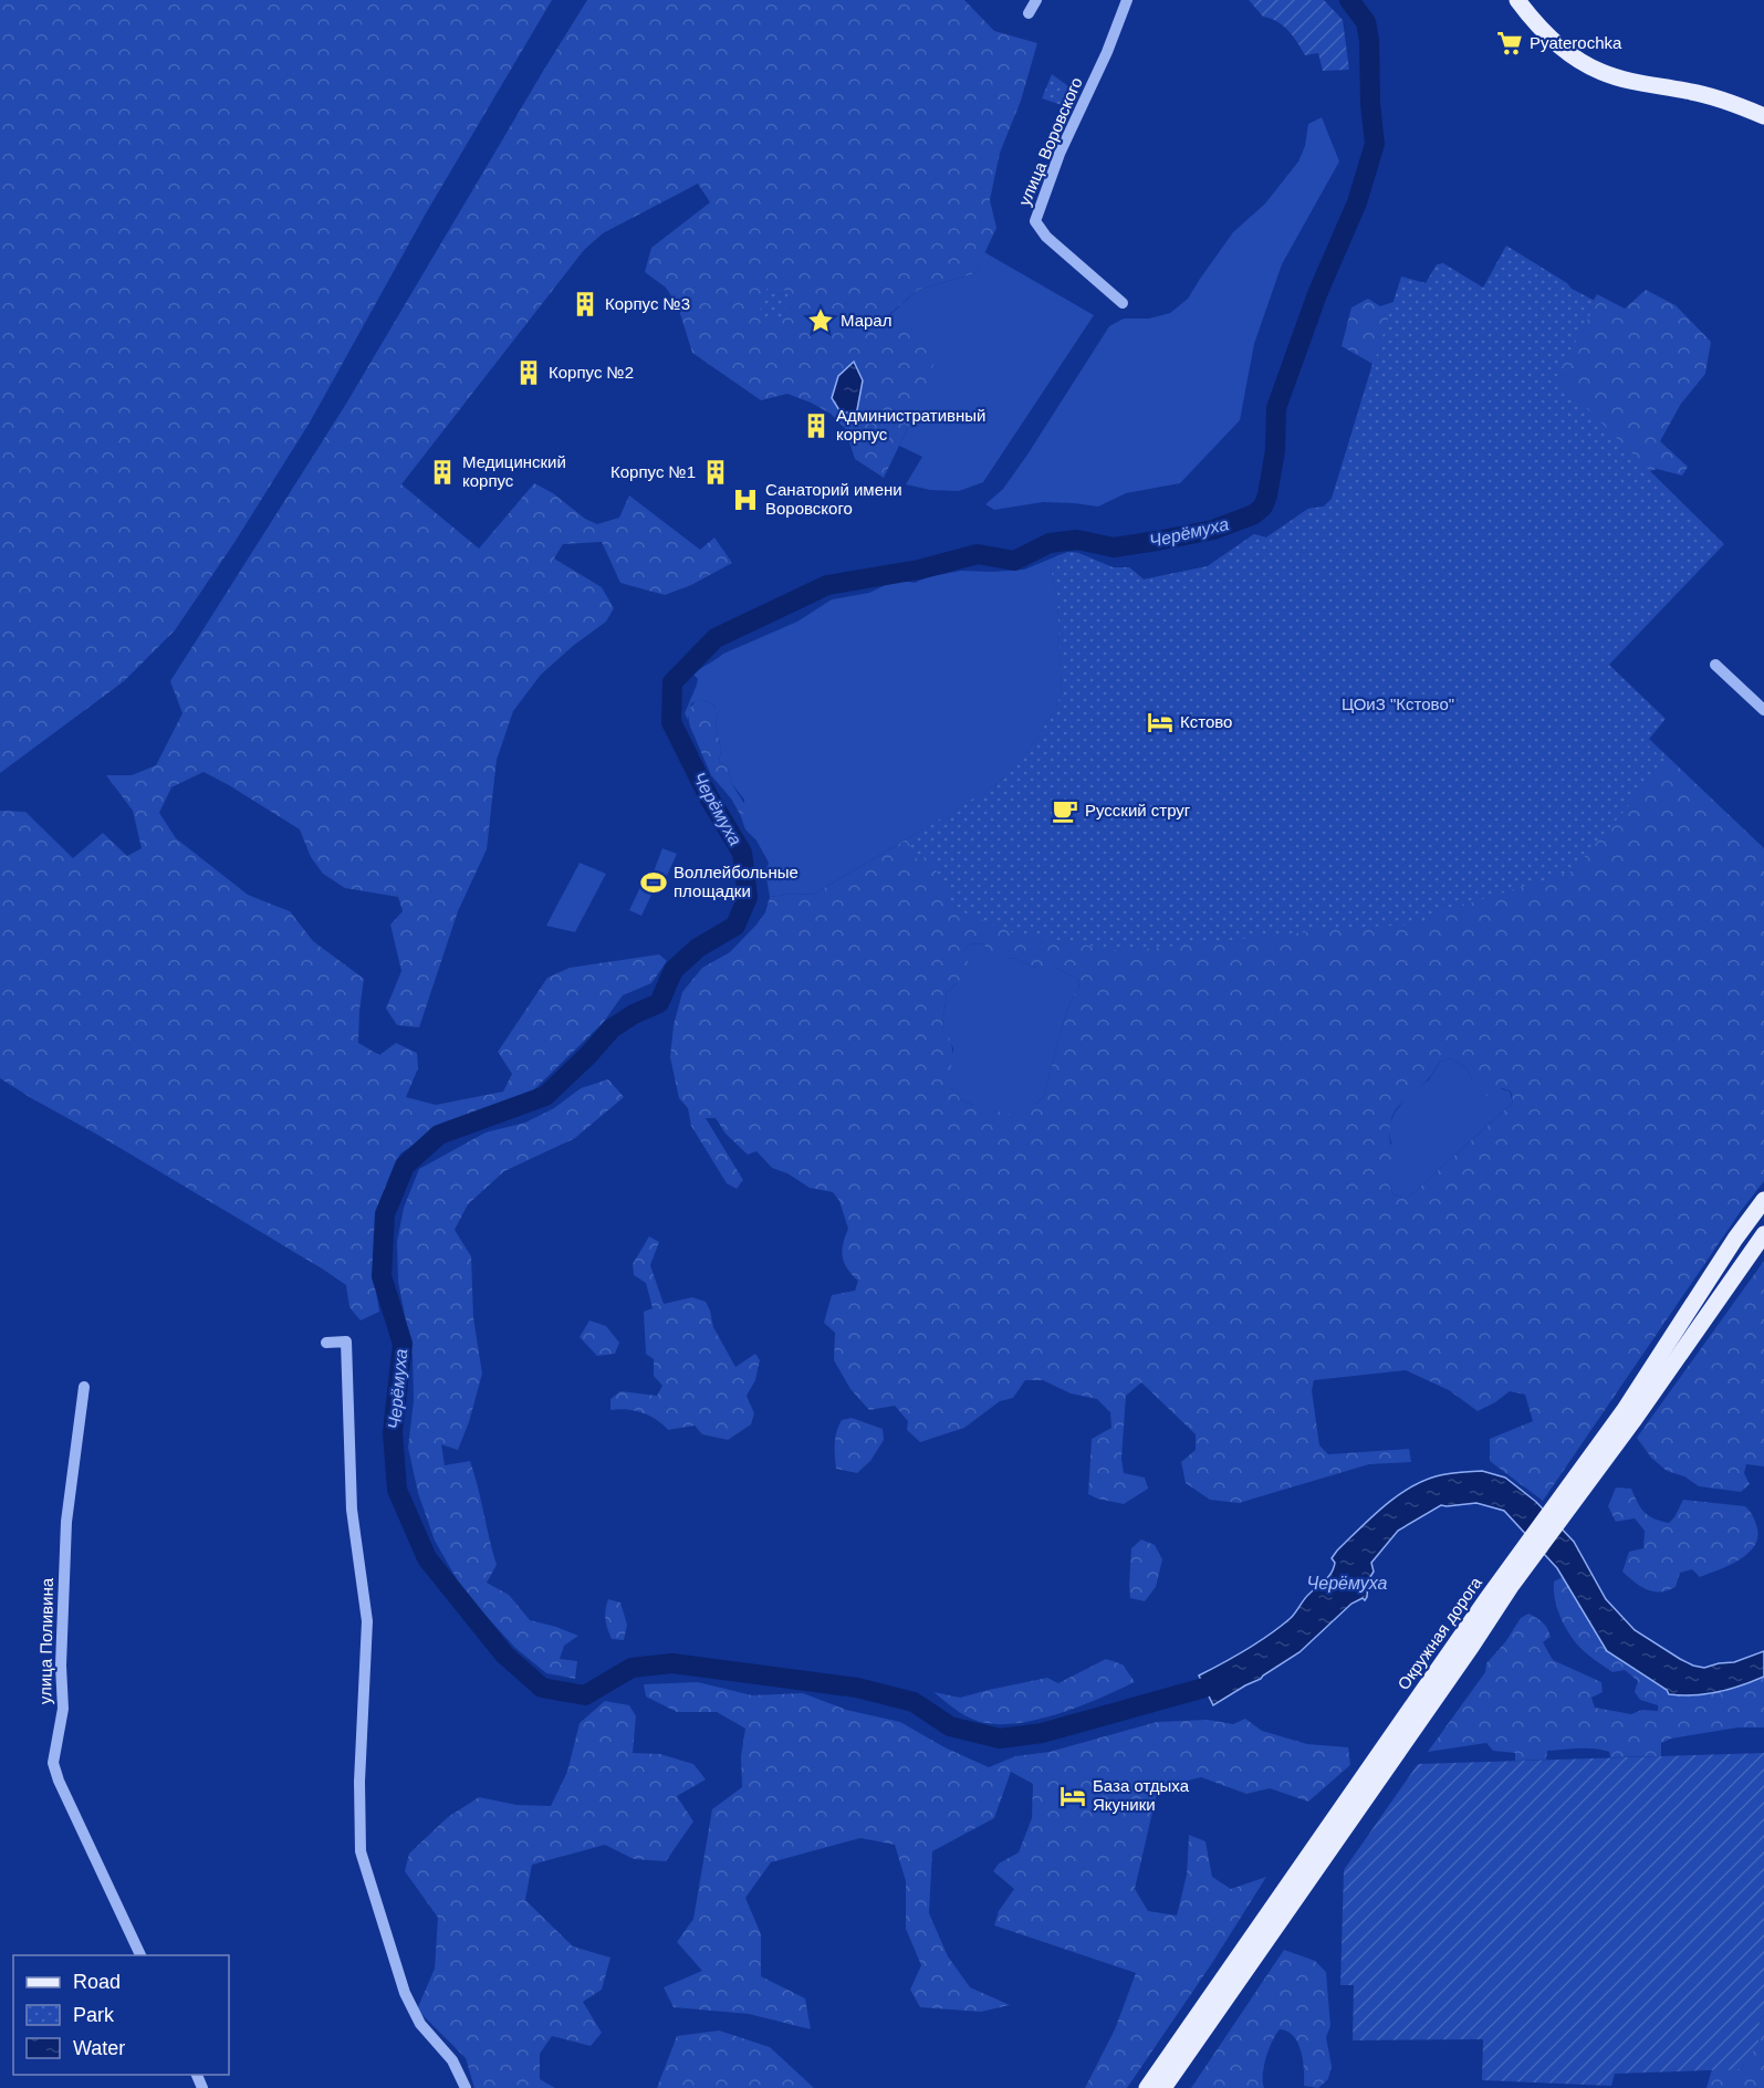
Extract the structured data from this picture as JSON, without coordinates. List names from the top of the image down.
{
  "streets": {
    "main road": ["Окружная дорога"],
    "street": ["улица Воровского", "улица Поливина"]
  },
  "water": ["Черёмуха"],
  "parks": ["ЦОиЗ \"Кстово\""],
  "places": {
    "supermarket": ["Pyaterochka"],
    "building": [
      "Корпус №3",
      "Корпус №2",
      "Административный корпус",
      "Медицинский корпус",
      "Корпус №1"
    ],
    "place": ["Марал"],
    "hospital": ["Санаторий имени Воровского"],
    "hotel": ["Кстово", "База отдыха Якуники"],
    "cafe": ["Русский струг"],
    "sports": ["Воллейбольные площадки"]
  },
  "legend": ["Road", "Park", "Water"]
}
